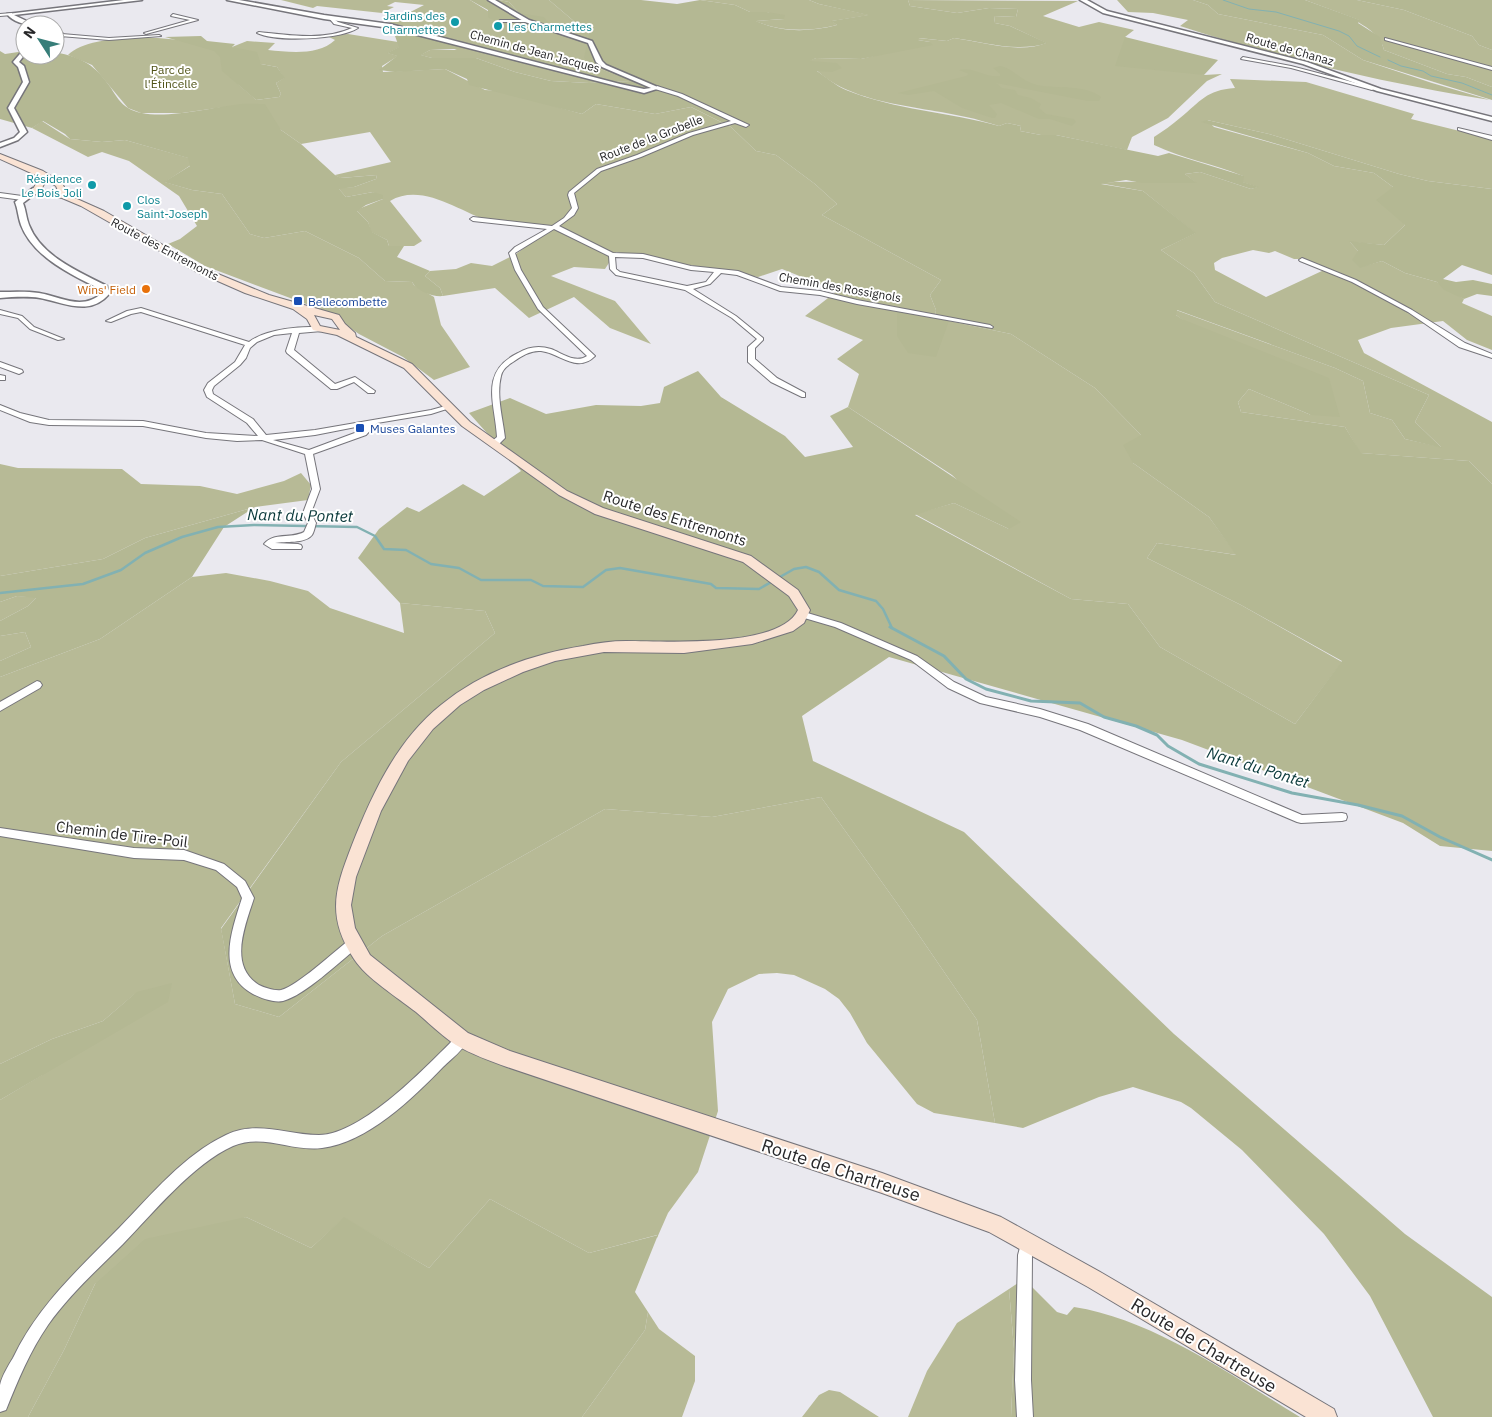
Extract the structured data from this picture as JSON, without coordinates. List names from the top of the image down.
{
  "streets": {
    "main road": ["Route des Entremonts", "Route de Chartreuse"],
    "street": [
      "Route de Chanaz",
      "Chemin de Jean Jacques",
      "Route de la Grobelle",
      "Chemin des Rossignols",
      "Chemin de Tire-Poil"
    ]
  },
  "crossings": [
    ["Route de la Grobelle", "Route des Entremonts"],
    ["Chemin de Tire-Poil", "Route de Chartreuse"]
  ],
  "water": ["Nant du Pontet"],
  "parks": ["Parc de l'Étincelle"],
  "places": {
    "other": [
      "Jardins des Charmettes",
      "Les Charmettes",
      "Résidence Le Bois Joli",
      "Clos Saint-Joseph",
      "Wins' Field"
    ],
    "transit": ["Bellecombette", "Muses Galantes"]
  },
  "north": "top left"
}
